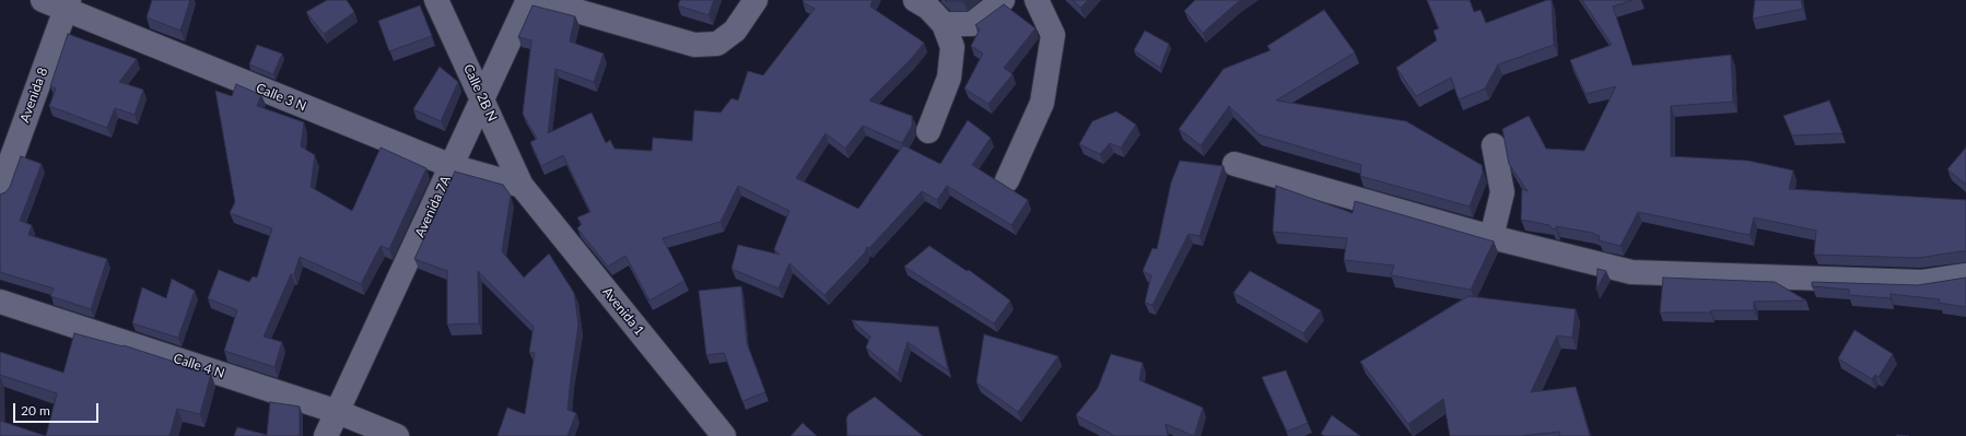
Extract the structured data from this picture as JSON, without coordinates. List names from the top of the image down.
{
  "streets": {
    "street": [
      "Calle 2B N",
      "Avenida 8",
      "Calle 3 N",
      "Avenida 7A",
      "Avenida 1",
      "Calle 4 N"
    ]
  },
  "crossings": [
    ["Calle 2B N", "Calle 3 N"],
    ["Calle 2B N", "Avenida 7A"],
    ["Calle 2B N", "Avenida 1"],
    ["Avenida 8", "Calle 3 N"],
    ["Calle 3 N", "Avenida 7A"],
    ["Calle 3 N", "Avenida 1"],
    ["Avenida 7A", "Calle 4 N"]
  ],
  "scale_bar": "20 m"
}
